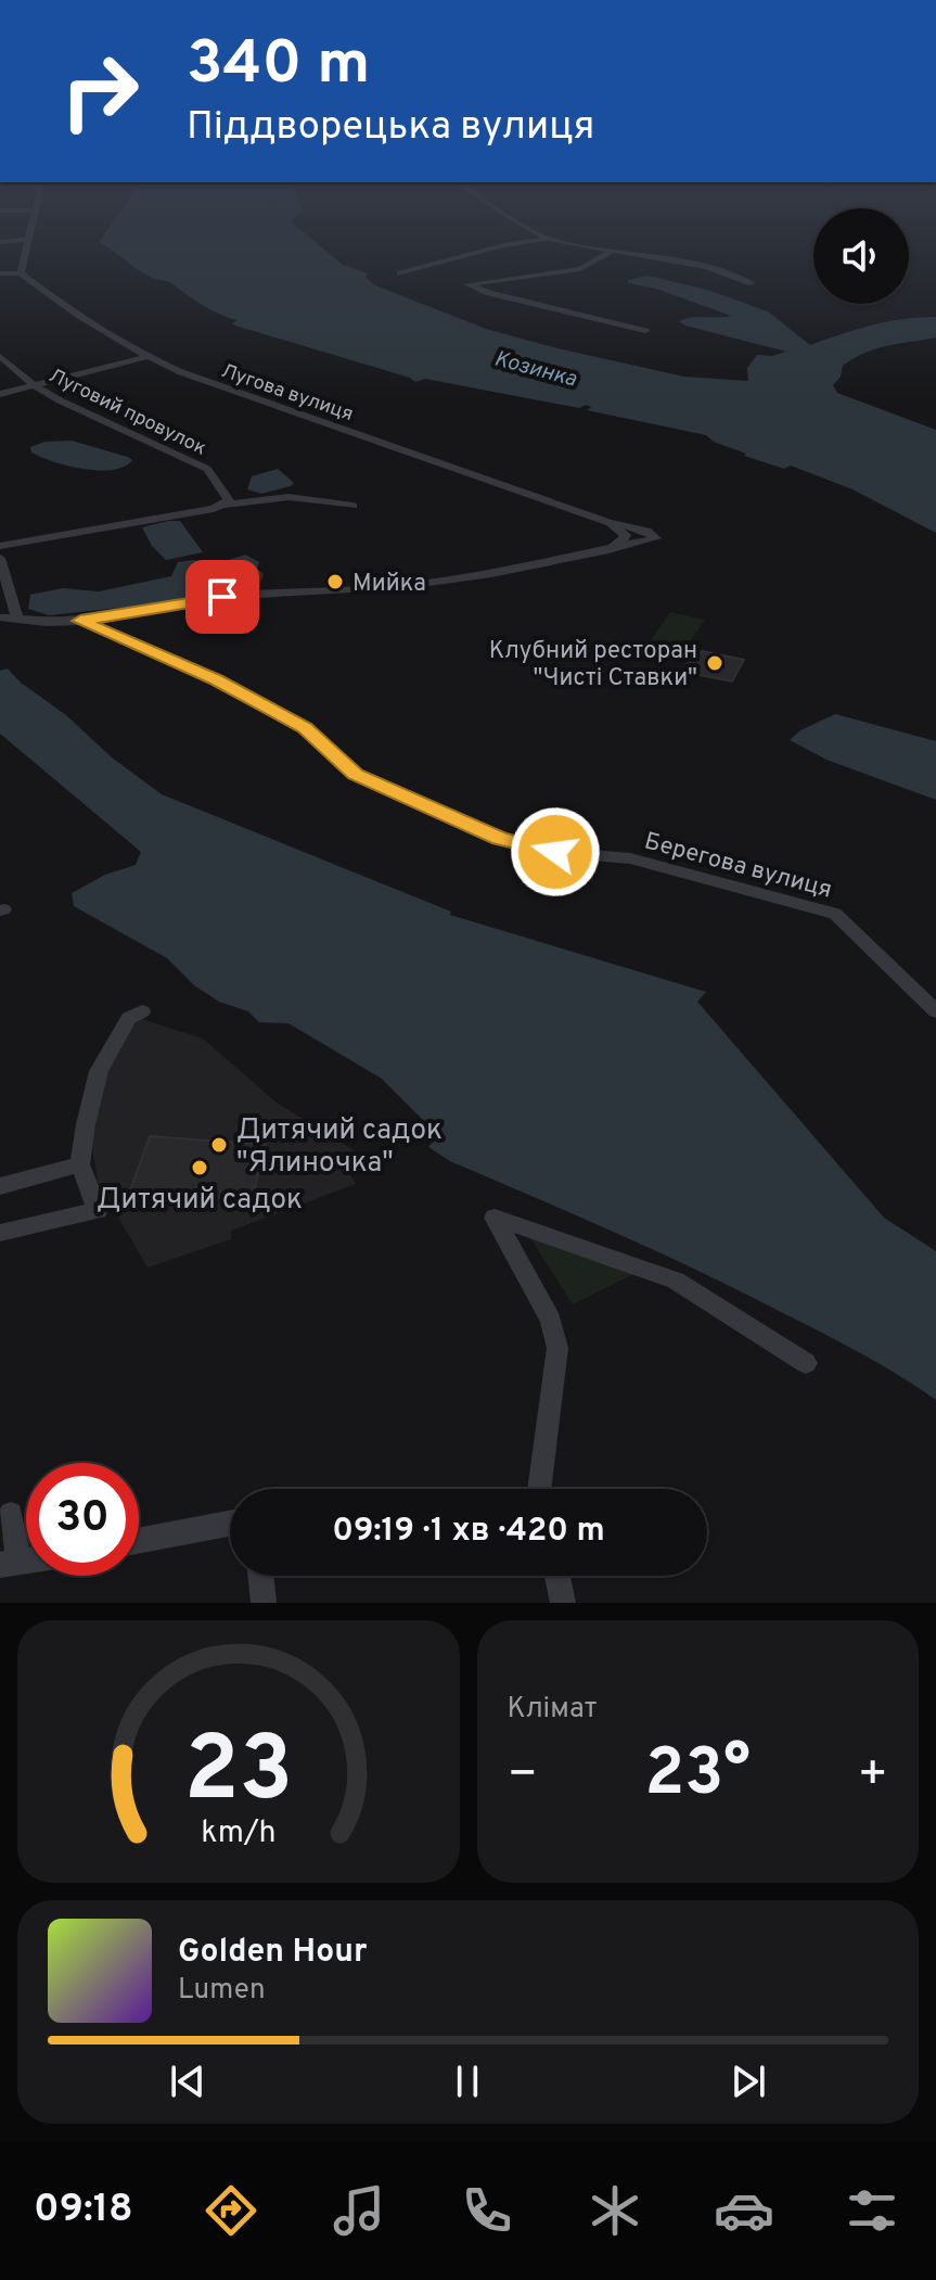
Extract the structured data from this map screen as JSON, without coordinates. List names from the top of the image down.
{
  "streets": {
    "street": ["Лугова вулиця", "Луговий провулок", "Берегова вулиця"]
  },
  "water": ["Козинка"],
  "places": [
    "Мийка",
    "Клубний ресторан \"Чисті Ставки\"",
    "Дитячий садок \"Ялиночка\"",
    "Дитячий садок"
  ],
  "page": {
    "turn": ["340 m", "Піддворецька вулиця"],
    "limit": "30",
    "trip": "09:19 · 1 хв · 420 m",
    "tile": "Клімат",
    "heat": ["−", "23°", "+"],
    "song": ["Golden Hour", "Lumen"],
    "tabs": "09:18",
    "gauge": ["23", "km/h"]
  }
}
